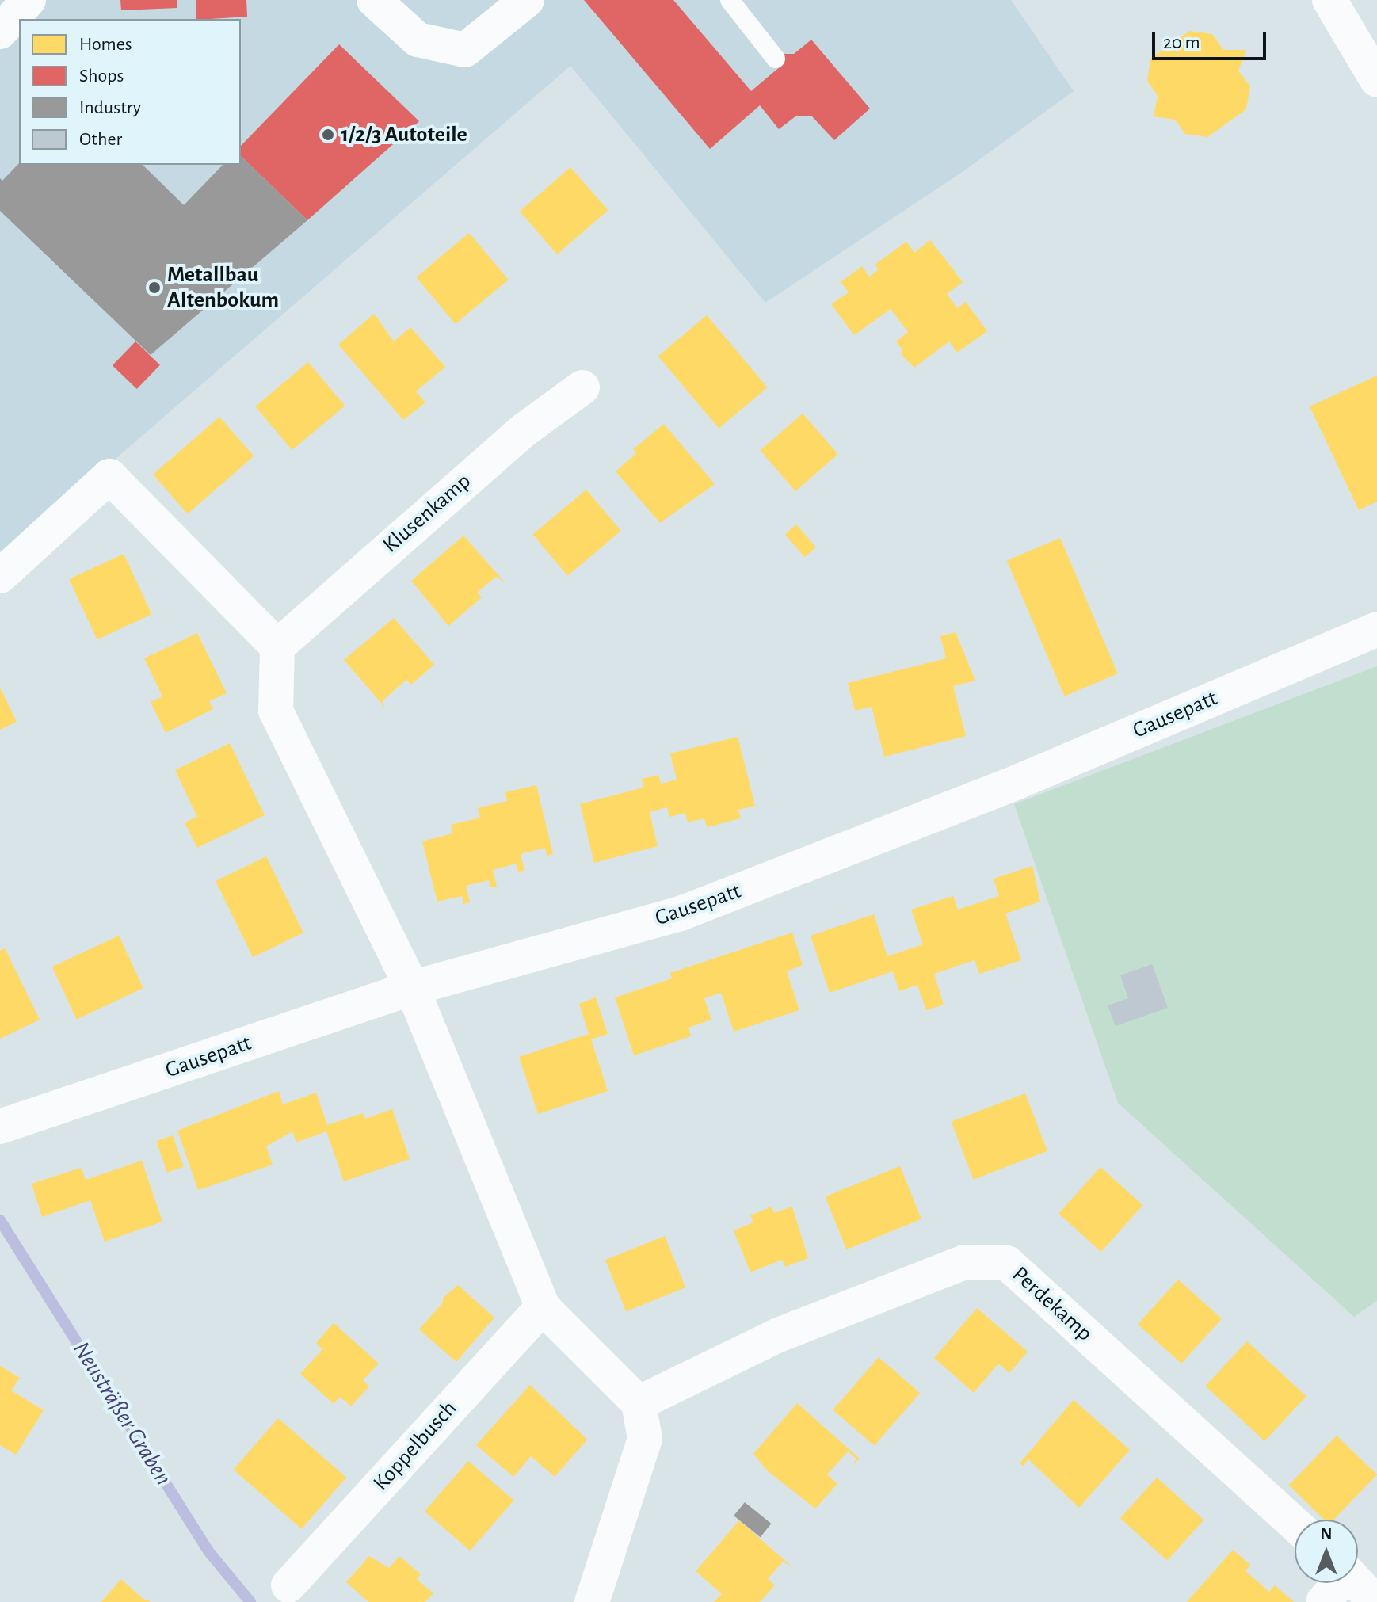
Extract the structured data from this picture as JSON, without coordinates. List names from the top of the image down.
{
  "streets": {
    "street": [
      "Klusenkamp",
      "Gausepatt",
      "Perdekamp",
      "Koppelbusch"
    ]
  },
  "water": ["Neusträßer Graben"],
  "places": ["1/2/3 Autoteile", "Metallbau Altenbokum"],
  "legend": [
    "Homes",
    "Shops",
    "Industry",
    "Other"
  ],
  "scale_bar": "20 m",
  "north": "top"
}
